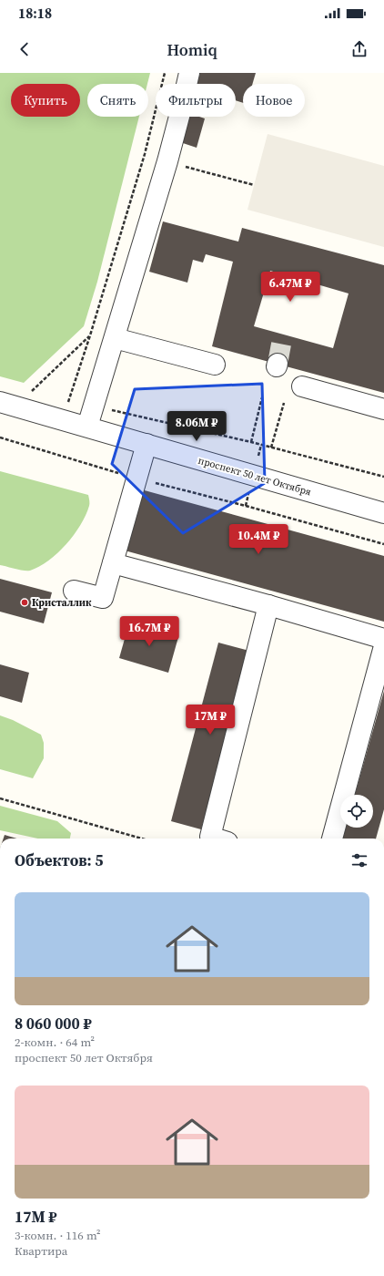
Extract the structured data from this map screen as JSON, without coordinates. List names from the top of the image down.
{
  "streets": {
    "street": ["проспект 50 лет Октября"]
  },
  "places": ["Кристаллик"],
  "page": {
    "status": "18:18",
    "header": "Homiq",
    "chip": [
      "Купить",
      "Снять",
      "Фильтры",
      "Новое"
    ],
    "price": [
      "6.47M ₽",
      "8.06M ₽",
      "10.4M ₽",
      "16.7M ₽",
      "17M ₽"
    ],
    "heading": "Объектов: 5",
    "list": [
      {
        "name": "8 060 000 ₽",
        "note": "2-комн. · 64 m² · проспект 50 лет Октября"
      },
      {
        "name": "17M ₽",
        "note": "3-комн. · 116 m² · Квартира"
      }
    ]
  }
}
